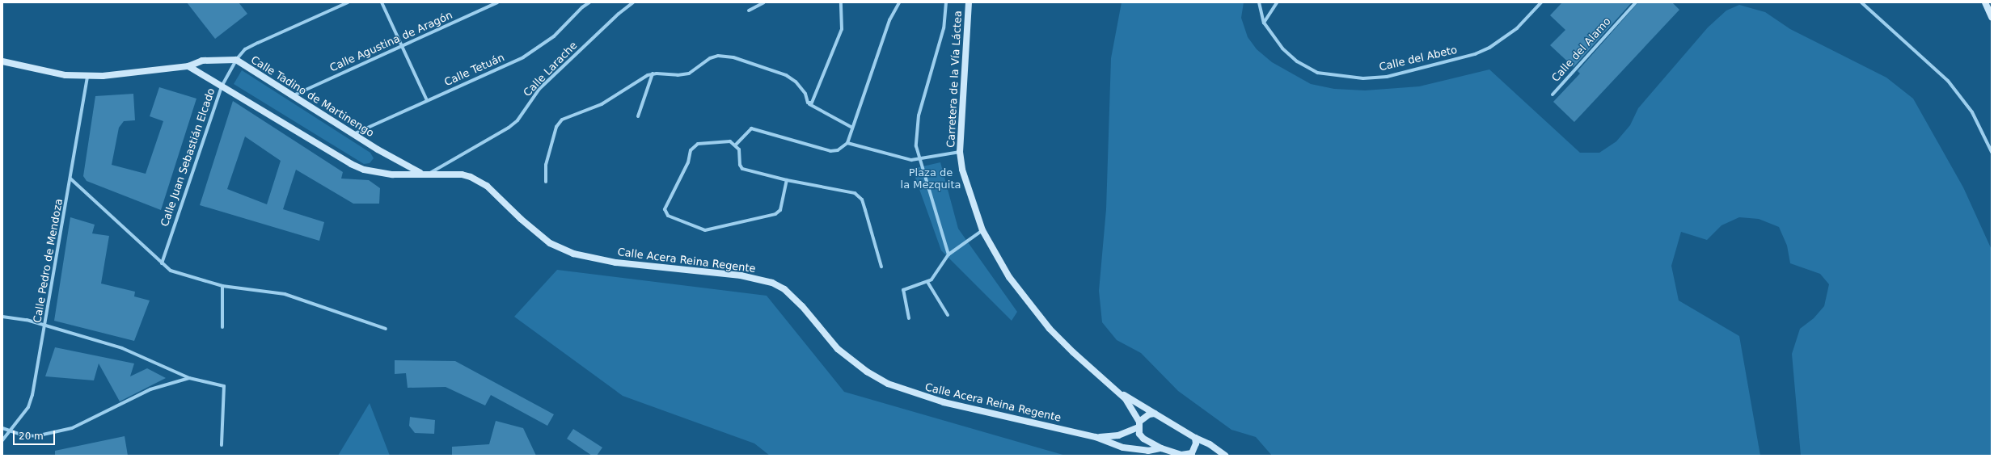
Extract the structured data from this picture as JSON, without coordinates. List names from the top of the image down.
{
  "streets": {
    "street": [
      "Calle Agustina de Aragón",
      "Calle del Alamo",
      "Calle del Abeto",
      "Calle Larache",
      "Calle Tetuán",
      "Carretera de la Vía Láctea",
      "Calle Tadino de Martinengo",
      "Calle Juan Sebastián Elcado",
      "Calle Pedro de Mendoza",
      "Calle Acera Reina Regente"
    ]
  },
  "crossings": [
    ["Calle Agustina de Aragón", "Calle Tadino de Martinengo"],
    ["Calle Larache", "Calle Acera Reina Regente"],
    ["Calle Tetuán", "Calle Tadino de Martinengo"],
    ["Calle Tadino de Martinengo", "Calle Juan Sebastián Elcado"],
    ["Calle Tadino de Martinengo", "Calle Pedro de Mendoza"]
  ],
  "parks": ["Plaza de la Mezquita"],
  "scale_bar": "20 m"
}
